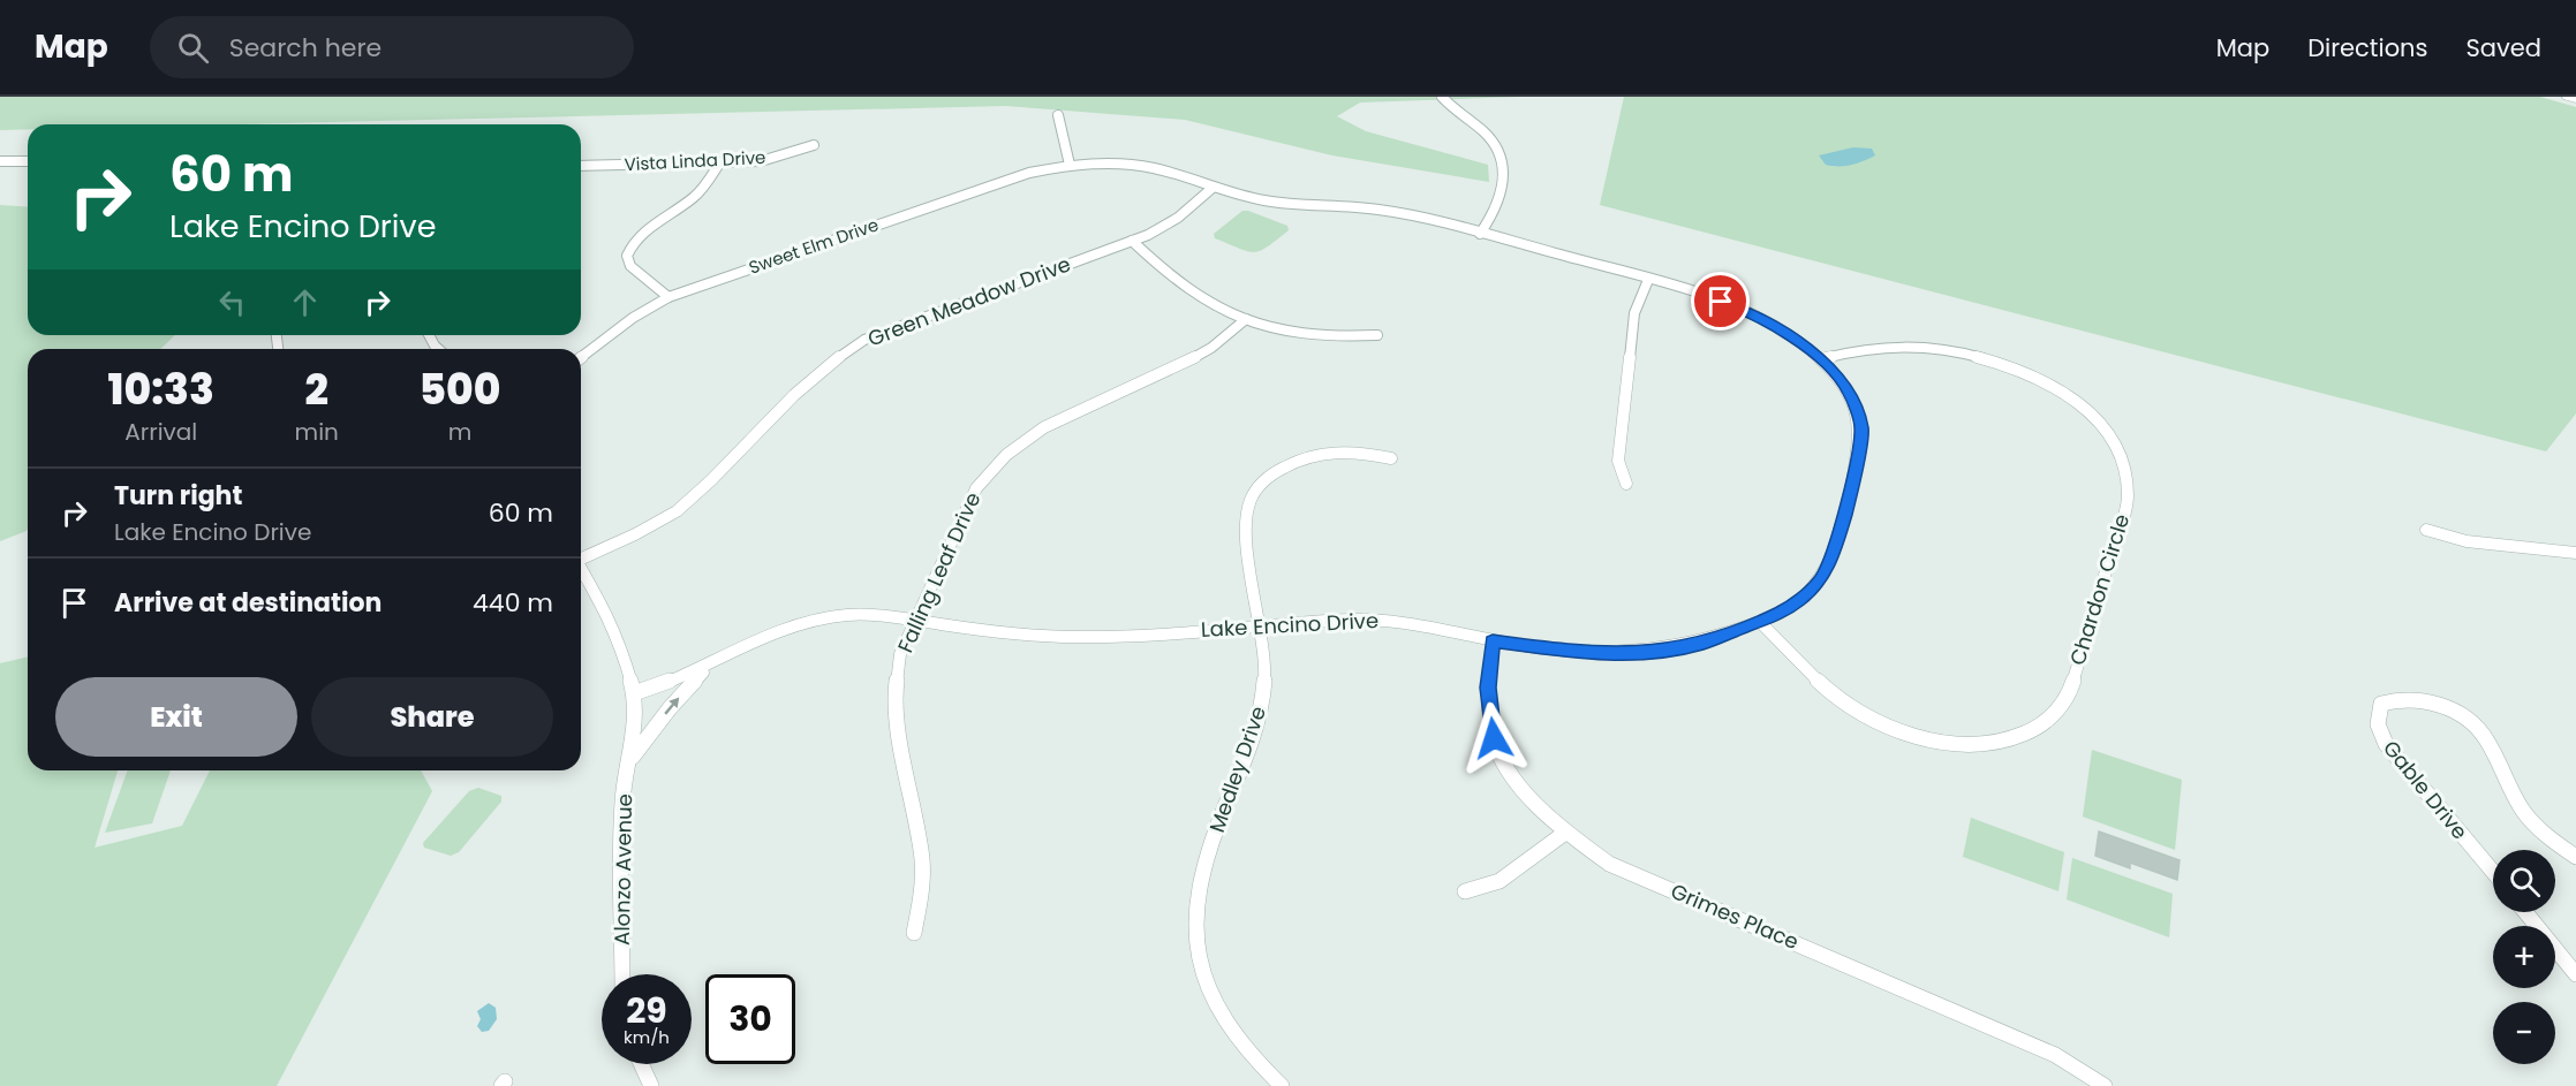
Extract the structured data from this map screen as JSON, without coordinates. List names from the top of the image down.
{
  "streets": {
    "street": [
      "Vista Linda Drive",
      "Sweet Elm Drive",
      "Green Meadow Drive",
      "Falling Leaf Drive",
      "Chardon Circle",
      "Lake Encino Drive",
      "Medley Drive",
      "Gable Drive",
      "Alonzo Avenue",
      "Grimes Place"
    ]
  },
  "crossings": [
    ["Sweet Elm Drive", "Lake Encino Drive"],
    ["Green Meadow Drive", "Lake Encino Drive"],
    ["Falling Leaf Drive", "Lake Encino Drive"],
    ["Chardon Circle", "Lake Encino Drive"],
    ["Lake Encino Drive", "Medley Drive"],
    ["Lake Encino Drive", "Alonzo Avenue"],
    ["Lake Encino Drive", "Grimes Place"]
  ],
  "page": {
    "header": "Map",
    "search": "Search here",
    "nav": ["Map", "Directions", "Saved"],
    "turn": ["60 m", "Lake Encino Drive"],
    "eta": [
      "10:33",
      "Arrival",
      "2",
      "min",
      "500",
      "m"
    ],
    "list": [
      {
        "name": "Turn right",
        "note": "Lake Encino Drive",
        "value": "60 m"
      },
      {
        "name": "Arrive at destination",
        "value": "440 m"
      }
    ],
    "buttons": ["Exit", "Share"],
    "map_buttons": ["+", "−"],
    "speed": "29 km/h",
    "limit": "30"
  }
}
